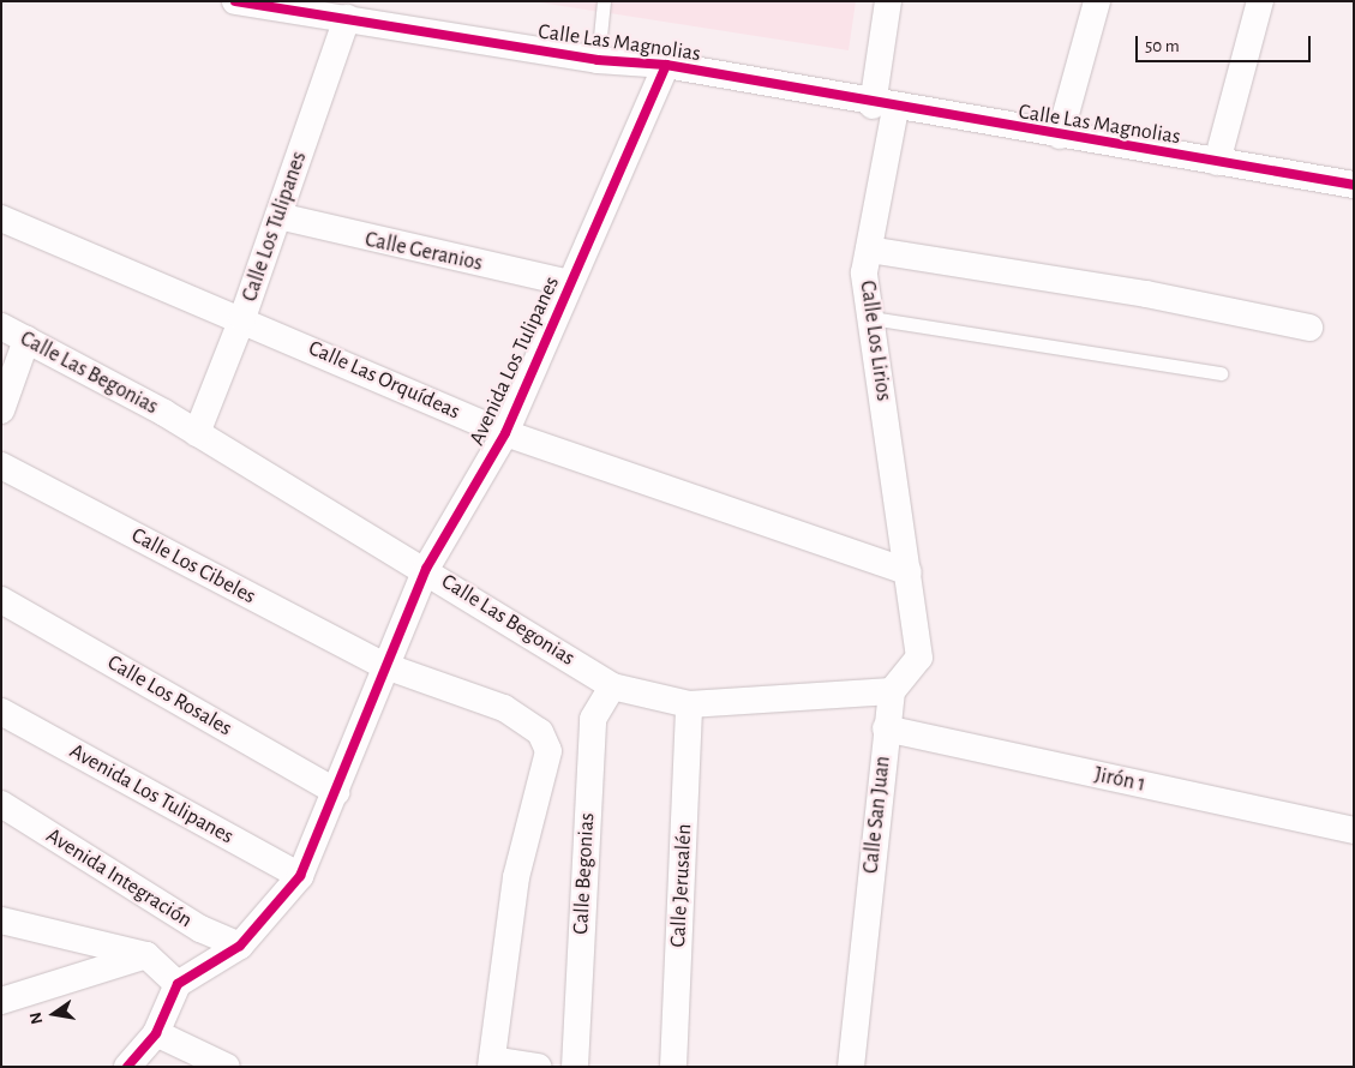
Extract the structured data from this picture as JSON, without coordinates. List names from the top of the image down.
{
  "streets": {
    "street": [
      "Calle Las Magnolias",
      "Calle Los Tulipanes",
      "Calle Geranios",
      "Calle Los Lirios",
      "Avenida Los Tulipanes",
      "Calle Las Begonias",
      "Calle Las Orquídeas",
      "Calle Los Cibeles",
      "Calle Los Rosales",
      "Jirón 1",
      "Calle San Juan",
      "Calle Begonias",
      "Avenida Integración",
      "Calle Jerusalén"
    ]
  },
  "crossings": [
    ["Calle Las Magnolias", "Calle Los Tulipanes"],
    ["Calle Las Magnolias", "Calle Los Lirios"],
    ["Calle Las Magnolias", "Avenida Los Tulipanes"],
    ["Calle Los Tulipanes", "Calle Geranios"],
    ["Calle Los Tulipanes", "Calle Las Begonias"],
    ["Calle Los Tulipanes", "Calle Las Orquídeas"],
    ["Calle Geranios", "Avenida Los Tulipanes"],
    ["Calle Los Lirios", "Calle Las Orquídeas"],
    ["Avenida Los Tulipanes", "Calle Las Begonias"],
    ["Avenida Los Tulipanes", "Calle Las Orquídeas"],
    ["Avenida Los Tulipanes", "Calle Los Cibeles"],
    ["Avenida Los Tulipanes", "Calle Los Rosales"],
    ["Avenida Los Tulipanes", "Avenida Integración"],
    ["Calle Las Begonias", "Calle San Juan"],
    ["Calle Las Begonias", "Calle Begonias"],
    ["Calle Las Begonias", "Calle Jerusalén"],
    ["Jirón 1", "Calle San Juan"]
  ],
  "scale_bar": "50 m",
  "north": "left"
}
